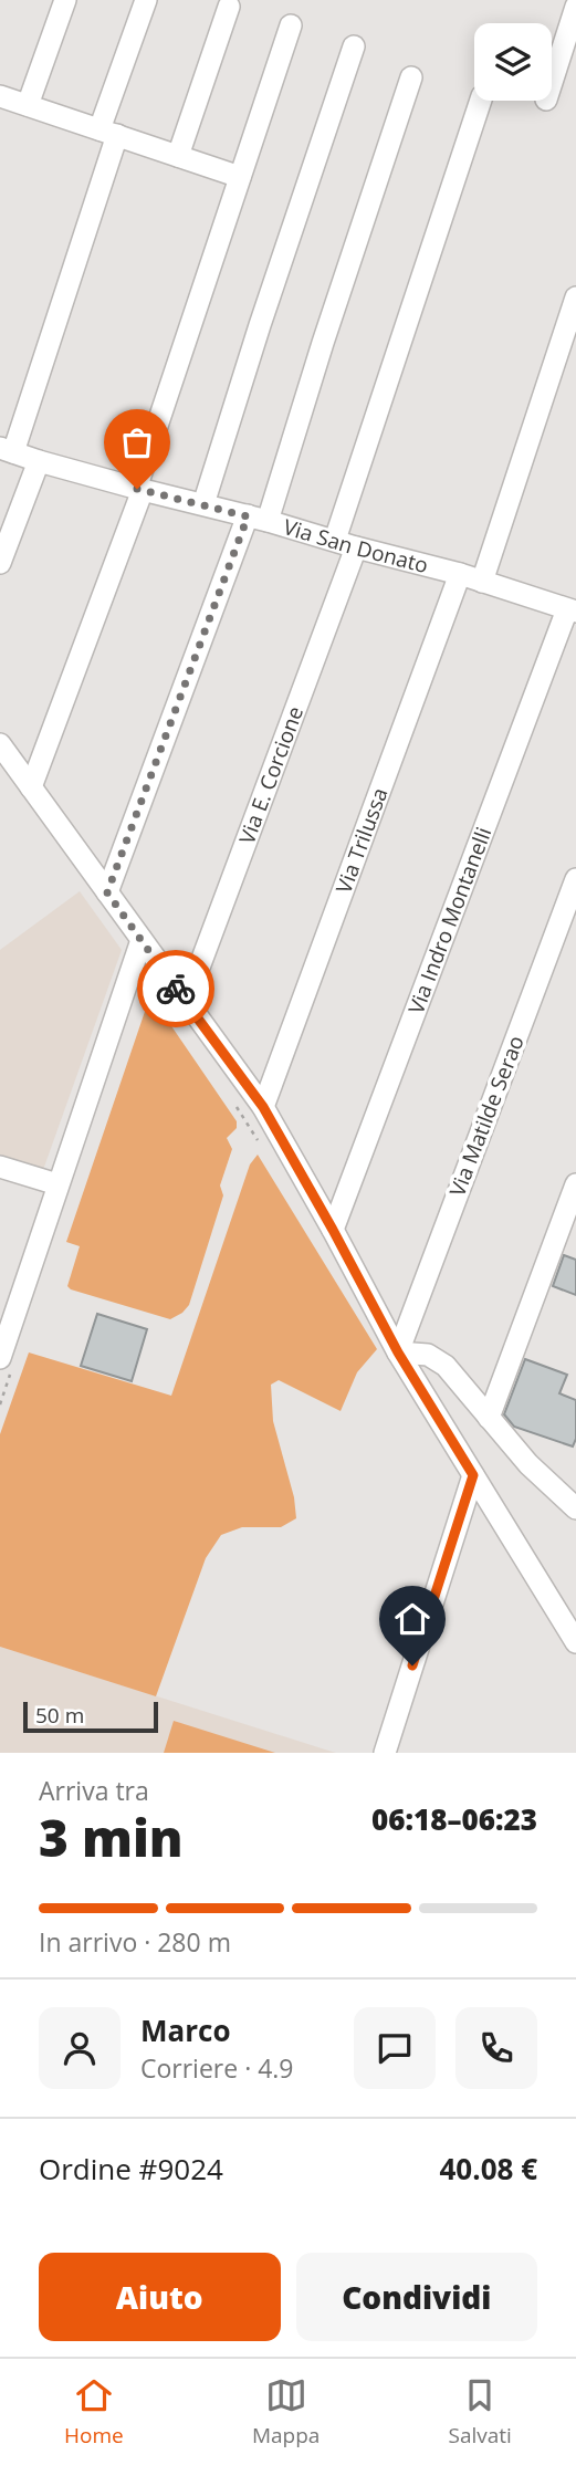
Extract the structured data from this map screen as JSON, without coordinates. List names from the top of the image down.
{
  "streets": {
    "street": [
      "Via San Donato",
      "Via E. Corcione",
      "Via Trilussa",
      "Via Indro Montanelli",
      "Via Matilde Serao"
    ]
  },
  "crossings": [
    ["Via San Donato", "Via E. Corcione"],
    ["Via San Donato", "Via Trilussa"],
    ["Via San Donato", "Via Indro Montanelli"]
  ],
  "scale_bar": "50 m",
  "page": {
    "scale": "50 m",
    "heading": ["3 min", "Arriva tra", "06:18–06:23"],
    "panel": [
      "Marco",
      "Corriere · 4.9",
      "Ordine #9024",
      "40.08 €"
    ],
    "bar": "In arrivo · 280 m",
    "buttons": ["Aiuto", "Condividi"],
    "tabs": ["Home", "Mappa", "Salvati"]
  }
}
